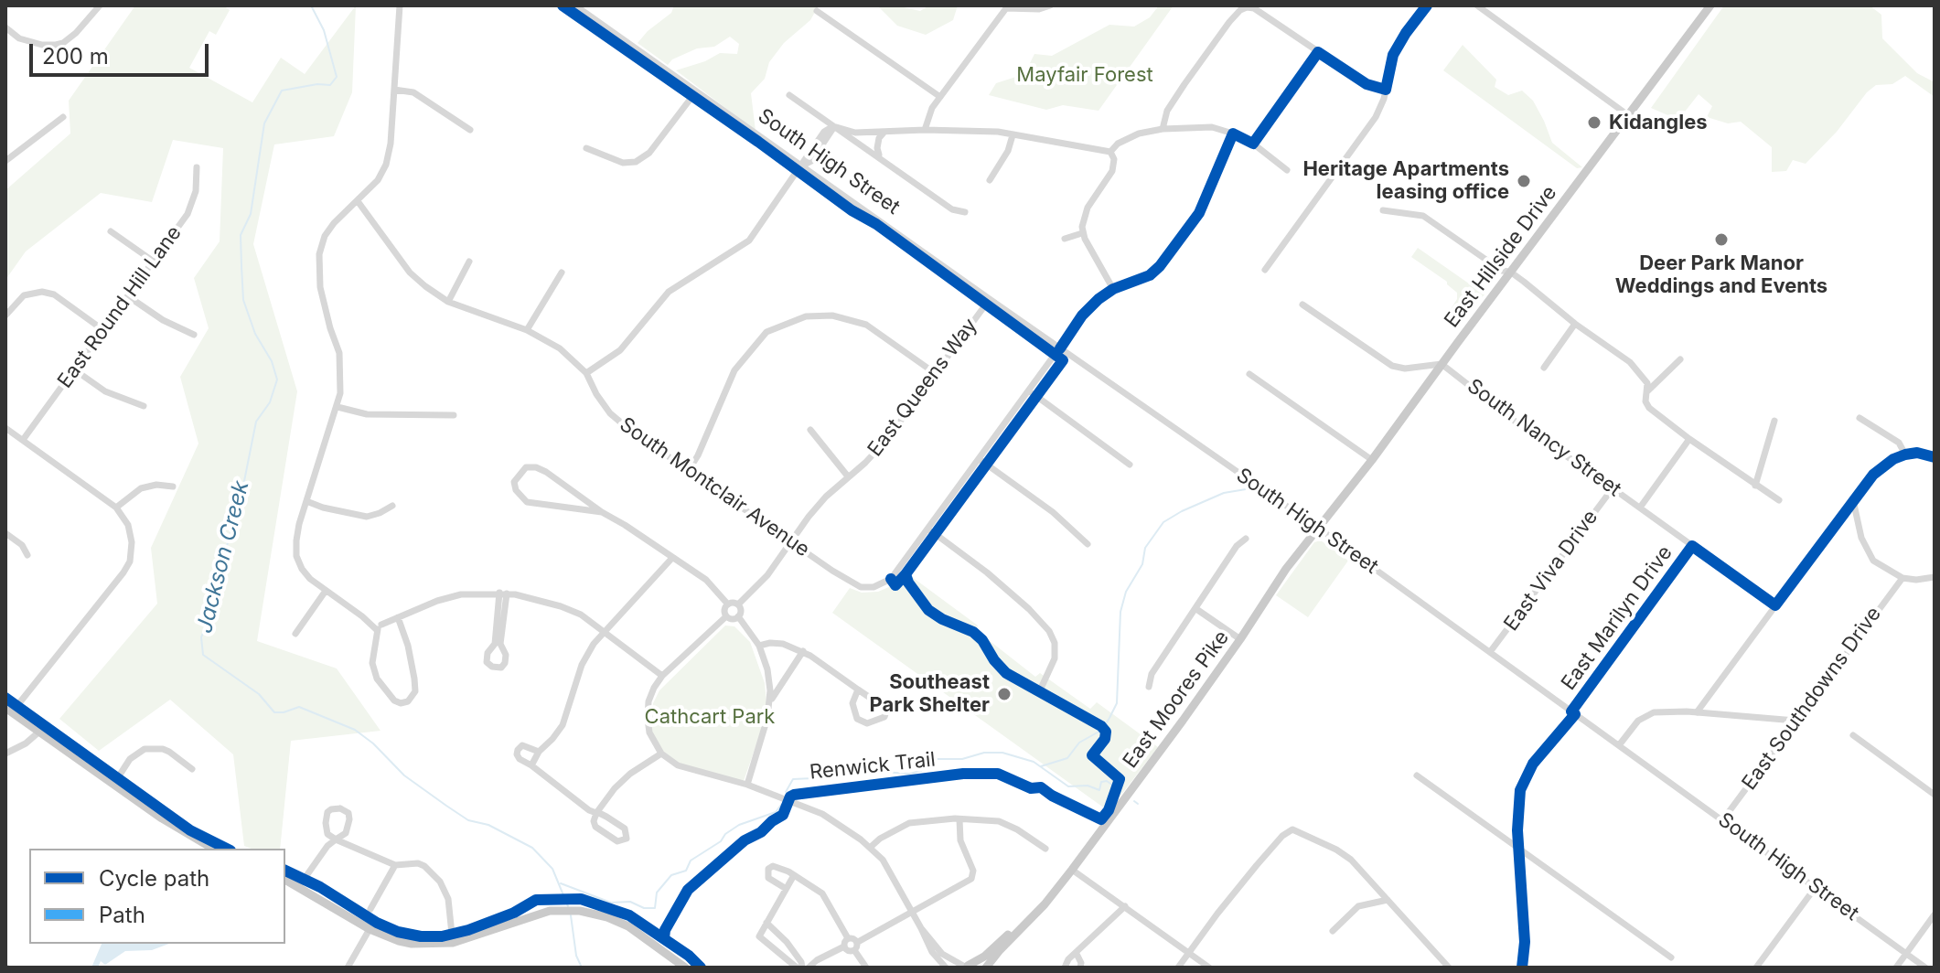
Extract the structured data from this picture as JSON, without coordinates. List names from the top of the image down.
{
  "streets": {
    "main road": ["East Hillside Drive", "East Moores Pike"],
    "street": [
      "South High Street",
      "East Round Hill Lane",
      "East Queens Way",
      "South Nancy Street",
      "South Montclair Avenue",
      "East Viva Drive",
      "East Marilyn Drive",
      "East Southdowns Drive"
    ],
    "cycle path": ["Renwick Trail"]
  },
  "crossings": [
    ["South High Street", "East Hillside Drive"],
    ["South High Street", "East Queens Way"],
    ["South High Street", "East Viva Drive"],
    ["South High Street", "East Marilyn Drive"],
    ["South High Street", "East Southdowns Drive"],
    ["South High Street", "East Moores Pike"],
    ["East Hillside Drive", "South Nancy Street"],
    ["East Hillside Drive", "East Moores Pike"],
    ["East Queens Way", "South Montclair Avenue"],
    ["South Nancy Street", "East Viva Drive"],
    ["South Nancy Street", "East Marilyn Drive"]
  ],
  "water": ["Jackson Creek"],
  "parks": ["Mayfair Forest", "Cathcart Park"],
  "places": [
    "Kidangles",
    "Heritage Apartments leasing office",
    "Deer Park Manor Weddings and Events",
    "Southeast Park Shelter"
  ],
  "legend": ["Cycle path", "Path"],
  "scale_bar": "200 m"
}
